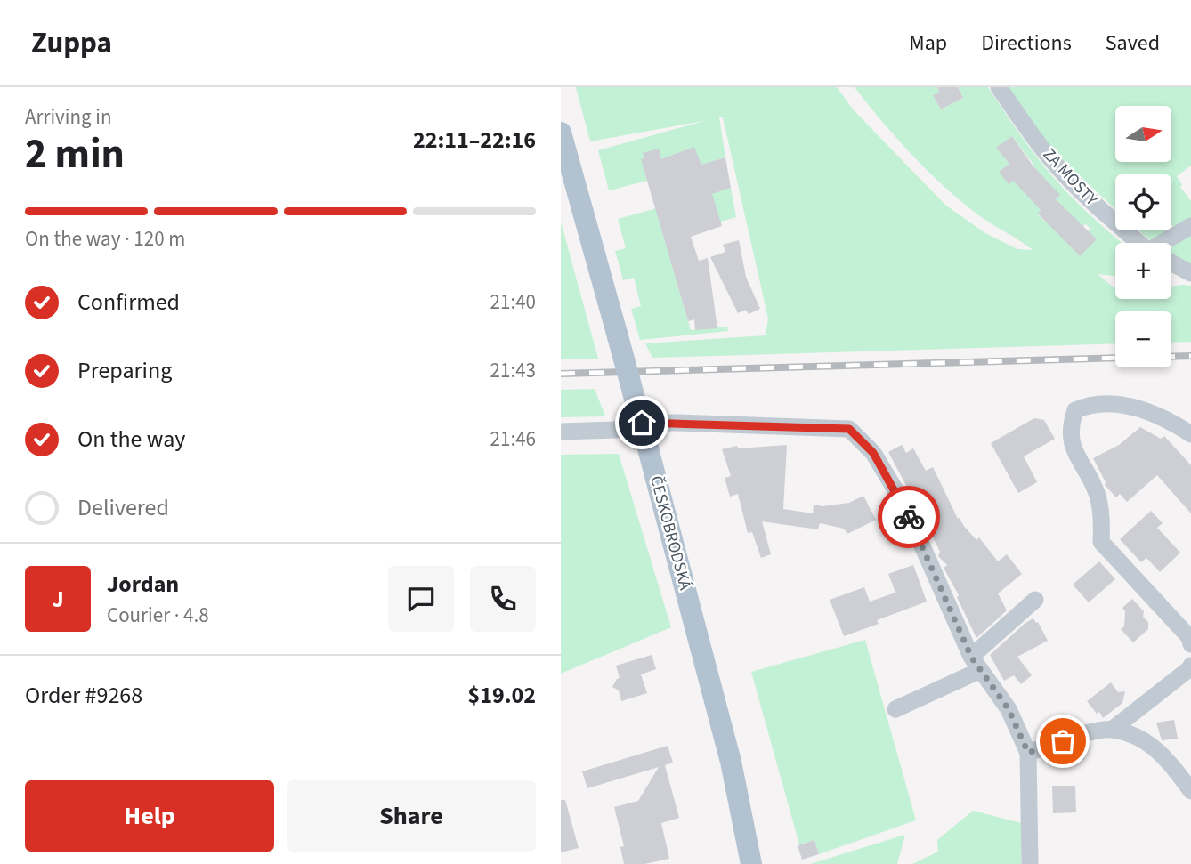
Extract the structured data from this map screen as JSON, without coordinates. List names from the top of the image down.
{
  "streets": {
    "main road": ["ČESKOBRODSKÁ"],
    "street": ["ZA MOSTY"]
  },
  "north": "right",
  "page": {
    "header": "Zuppa",
    "nav": ["Map", "Directions", "Saved"],
    "heading": ["2 min", "Arriving in", "22:11–22:16"],
    "panel": [
      "Jordan",
      "Courier · 4.8",
      "Order #9268",
      "$19.02"
    ],
    "map_buttons": ["+", "−"],
    "bar": "On the way · 120 m",
    "list": [
      ["Confirmed", "21:40"],
      ["Preparing", "21:43"],
      ["On the way", "21:46"],
      "Delivered"
    ],
    "round": "J",
    "buttons": ["Help", "Share"]
  }
}
